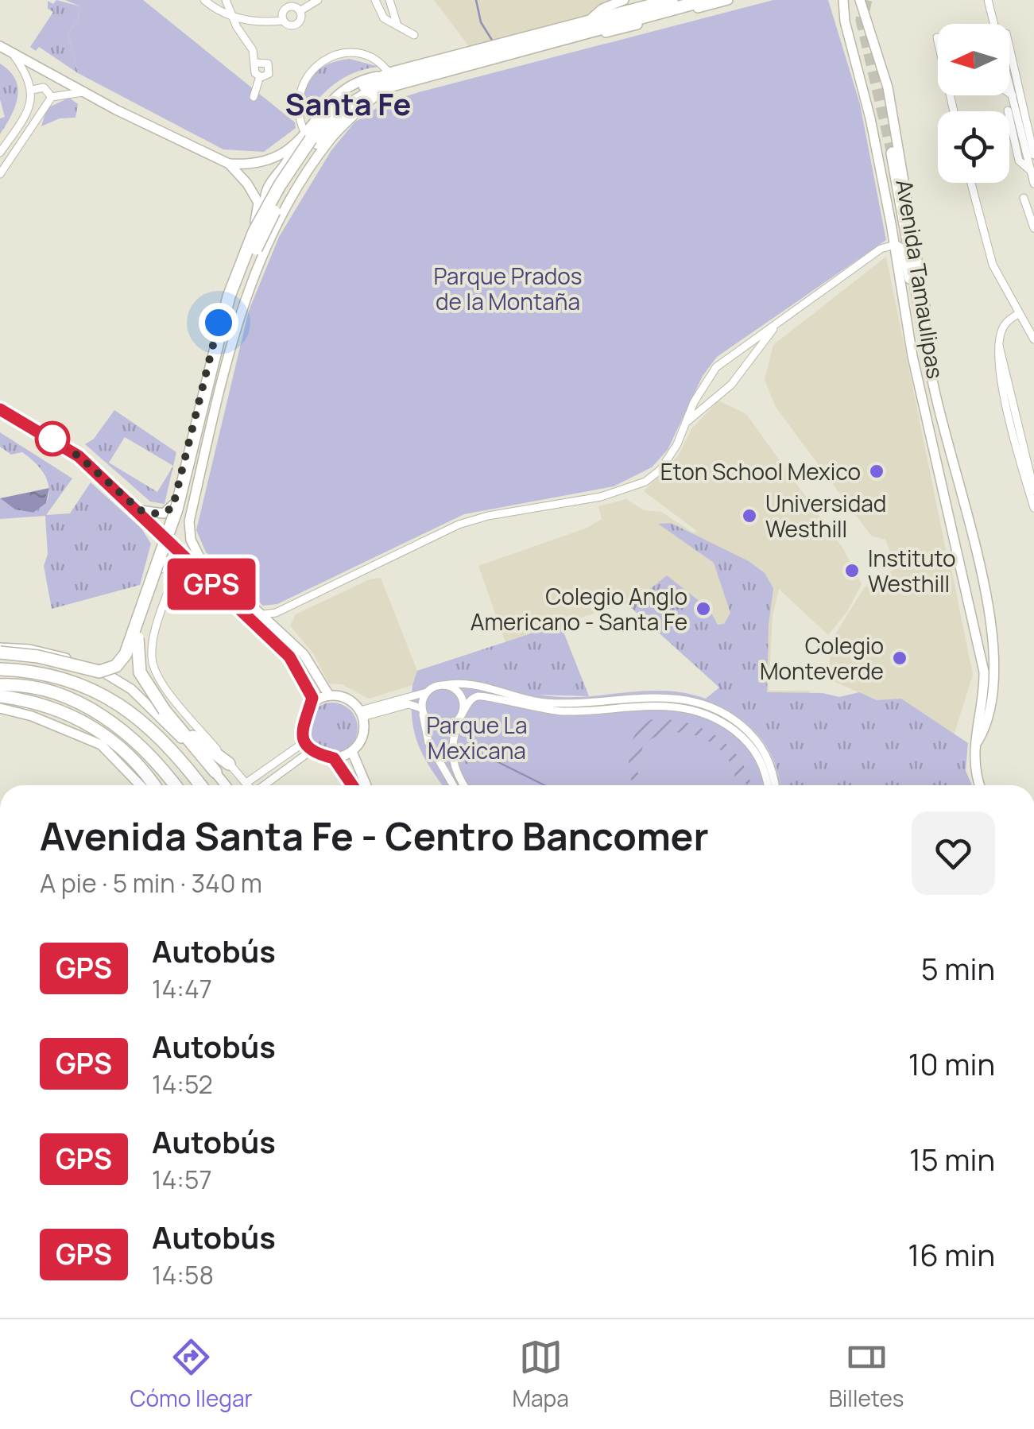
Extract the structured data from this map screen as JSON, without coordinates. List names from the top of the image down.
{
  "streets": {
    "street": ["Avenida Tamaulipas"]
  },
  "districts": ["Santa Fe"],
  "parks": ["Parque Prados de la Montaña", "Parque La Mexicana"],
  "places": [
    "Eton School Mexico",
    "Universidad Westhill",
    "Instituto Westhill",
    "Colegio Anglo Americano - Santa Fe",
    "Colegio Monteverde"
  ],
  "lines": ["bus line GPS"],
  "north": "left",
  "page": {
    "on_map": "GPS",
    "heading": ["Avenida Santa Fe - Centro Bancomer", "A pie · 5 min · 340 m"],
    "list": [
      {
        "mark": "GPS",
        "name": "Autobús",
        "note": "14:47",
        "value": "5 min"
      },
      {
        "mark": "GPS",
        "name": "Autobús",
        "note": "14:52",
        "value": "10 min"
      },
      {
        "mark": "GPS",
        "name": "Autobús",
        "note": "14:57",
        "value": "15 min"
      },
      {
        "mark": "GPS",
        "name": "Autobús",
        "note": "14:58",
        "value": "16 min"
      }
    ],
    "tabs": ["Cómo llegar", "Mapa", "Billetes"]
  }
}
